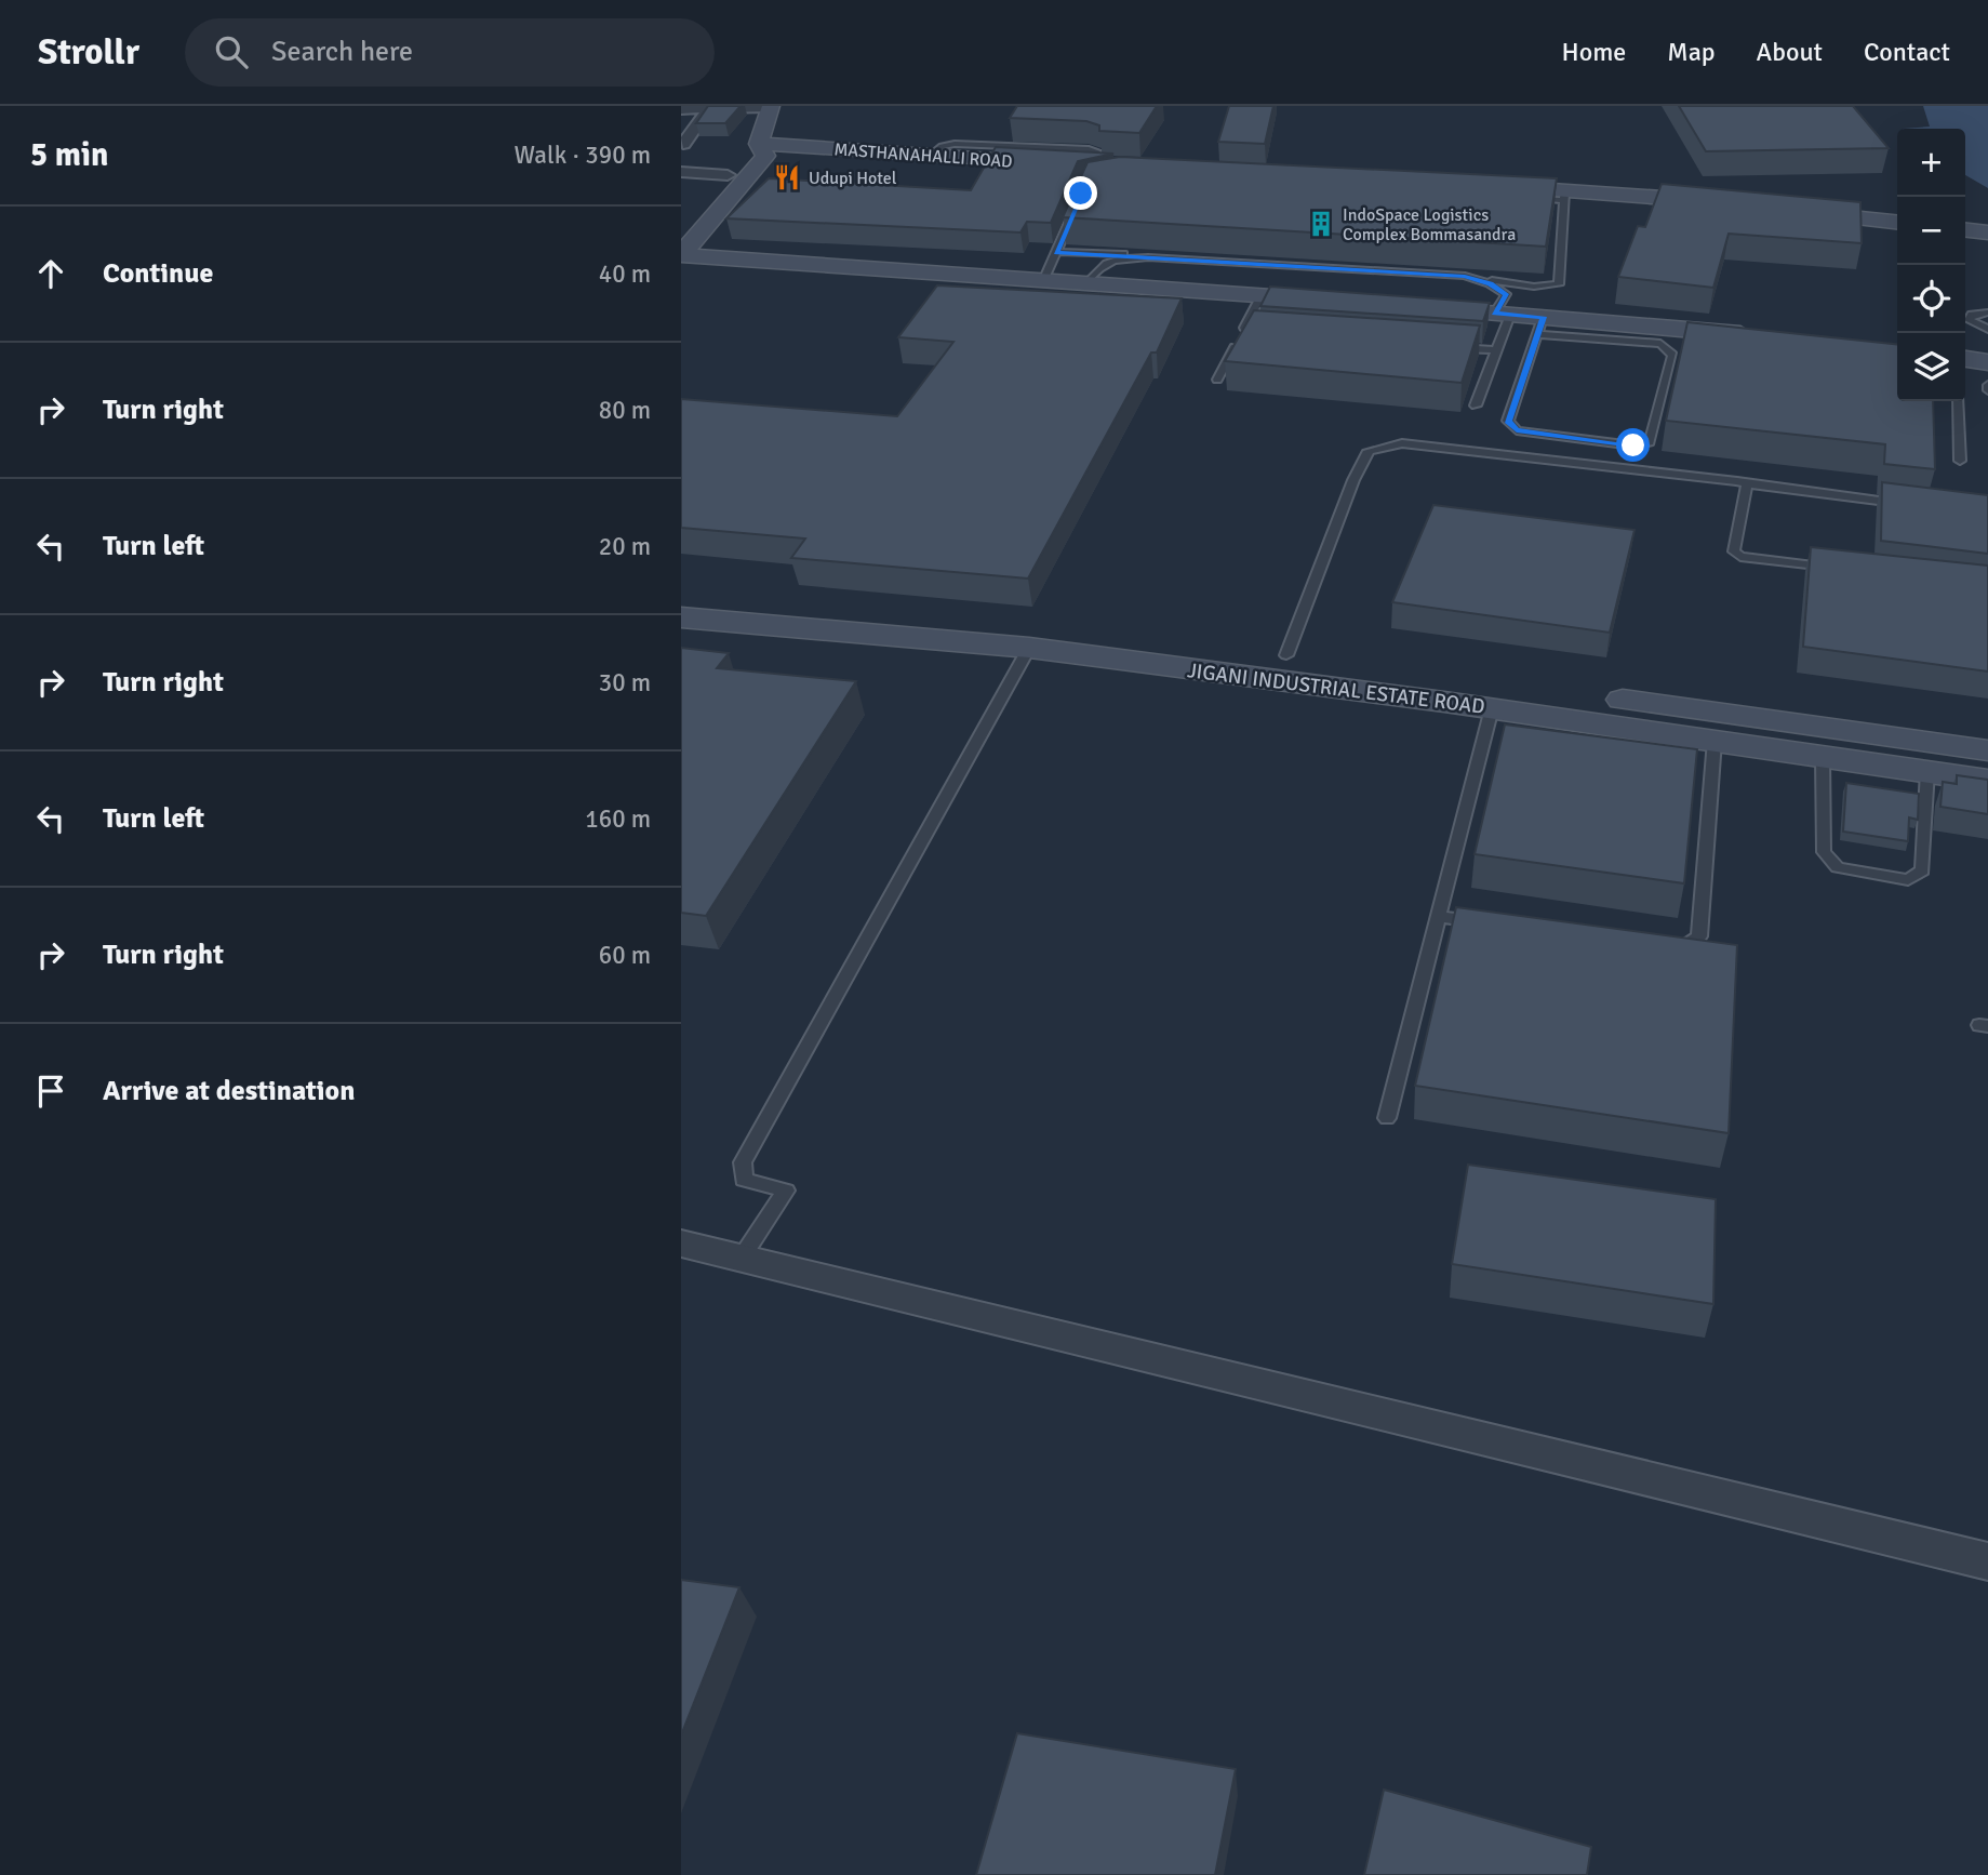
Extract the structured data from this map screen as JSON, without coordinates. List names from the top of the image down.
{
  "streets": {
    "street": ["MASTHANAHALLI ROAD", "JIGANI INDUSTRIAL ESTATE ROAD"]
  },
  "places": {
    "restaurant": ["Udupi Hotel"],
    "building": ["IndoSpace Logistics Complex Bommasandra"]
  },
  "page": {
    "header": "Strollr",
    "search": "Search here",
    "nav": [
      "Home",
      "Map",
      "About",
      "Contact"
    ],
    "heading": ["5 min", "Walk · 390 m"],
    "map_buttons": ["+", "−"],
    "list": [
      ["Continue", "40 m"],
      ["Turn right", "80 m"],
      ["Turn left", "20 m"],
      ["Turn right", "30 m"],
      ["Turn left", "160 m"],
      ["Turn right", "60 m"],
      "Arrive at destination"
    ]
  }
}
